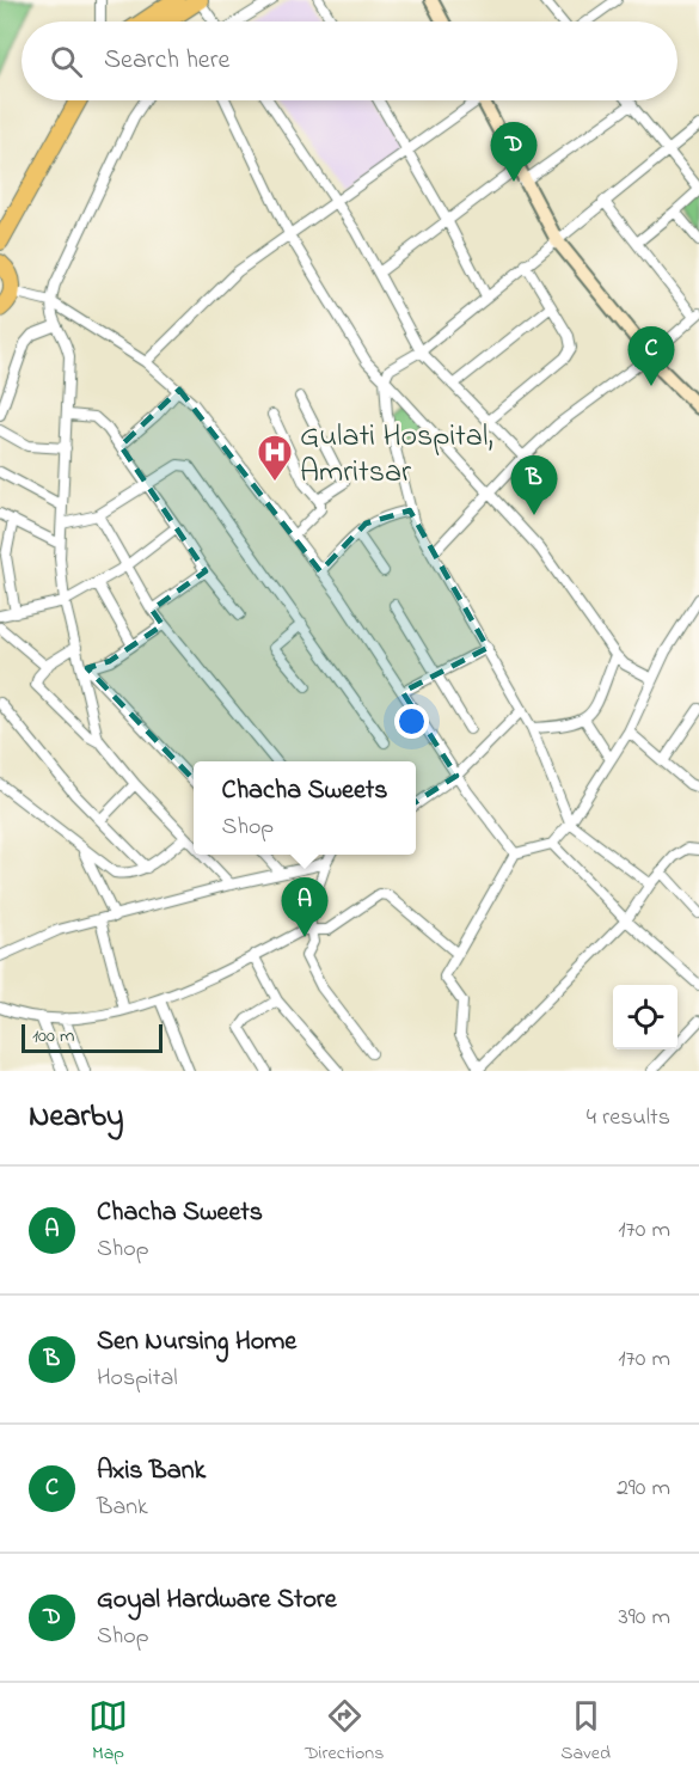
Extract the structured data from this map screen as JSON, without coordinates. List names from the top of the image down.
{
  "places": {
    "hospital": ["Gulati Hospital, Amritsar"]
  },
  "scale_bar": "100 m",
  "page": {
    "search": "Search here",
    "pins": [
      "D",
      "C",
      "B",
      "A"
    ],
    "popup": ["Chacha Sweets", "Shop"],
    "scale": "100 m",
    "heading": ["Nearby", "4 results"],
    "list": [
      {
        "mark": "A",
        "name": "Chacha Sweets",
        "note": "Shop",
        "value": "170 m"
      },
      {
        "mark": "B",
        "name": "Sen Nursing Home",
        "note": "Hospital",
        "value": "170 m"
      },
      {
        "mark": "C",
        "name": "Axis Bank",
        "note": "Bank",
        "value": "290 m"
      },
      {
        "mark": "D",
        "name": "Goyal Hardware Store",
        "note": "Shop",
        "value": "390 m"
      }
    ],
    "nav": ["Map", "Directions", "Saved"]
  }
}
